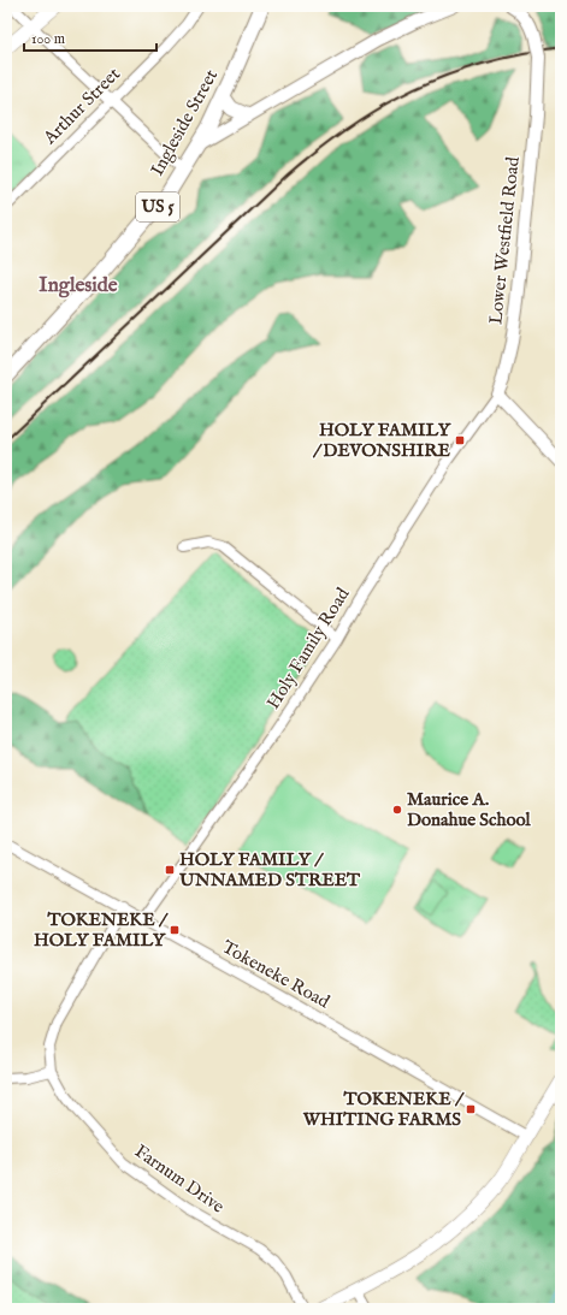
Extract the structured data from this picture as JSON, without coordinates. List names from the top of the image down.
{
  "streets": {
    "main road": ["Ingleside Street", "US 5"],
    "street": [
      "Arthur Street",
      "Lower Westfield Road",
      "Holy Family Road",
      "Tokeneke Road",
      "Farnum Drive"
    ]
  },
  "crossings": [
    ["Lower Westfield Road", "Holy Family Road"],
    ["Holy Family Road", "Tokeneke Road"],
    ["Tokeneke Road", "Farnum Drive"]
  ],
  "districts": ["Ingleside"],
  "places": {
    "transit": [
      "HOLY FAMILY / DEVONSHIRE",
      "HOLY FAMILY / UNNAMED STREET",
      "TOKENEKE / HOLY FAMILY",
      "TOKENEKE / WHITING FARMS"
    ],
    "other": ["Maurice A. Donahue School"]
  },
  "scale_bar": "100 m"
}
